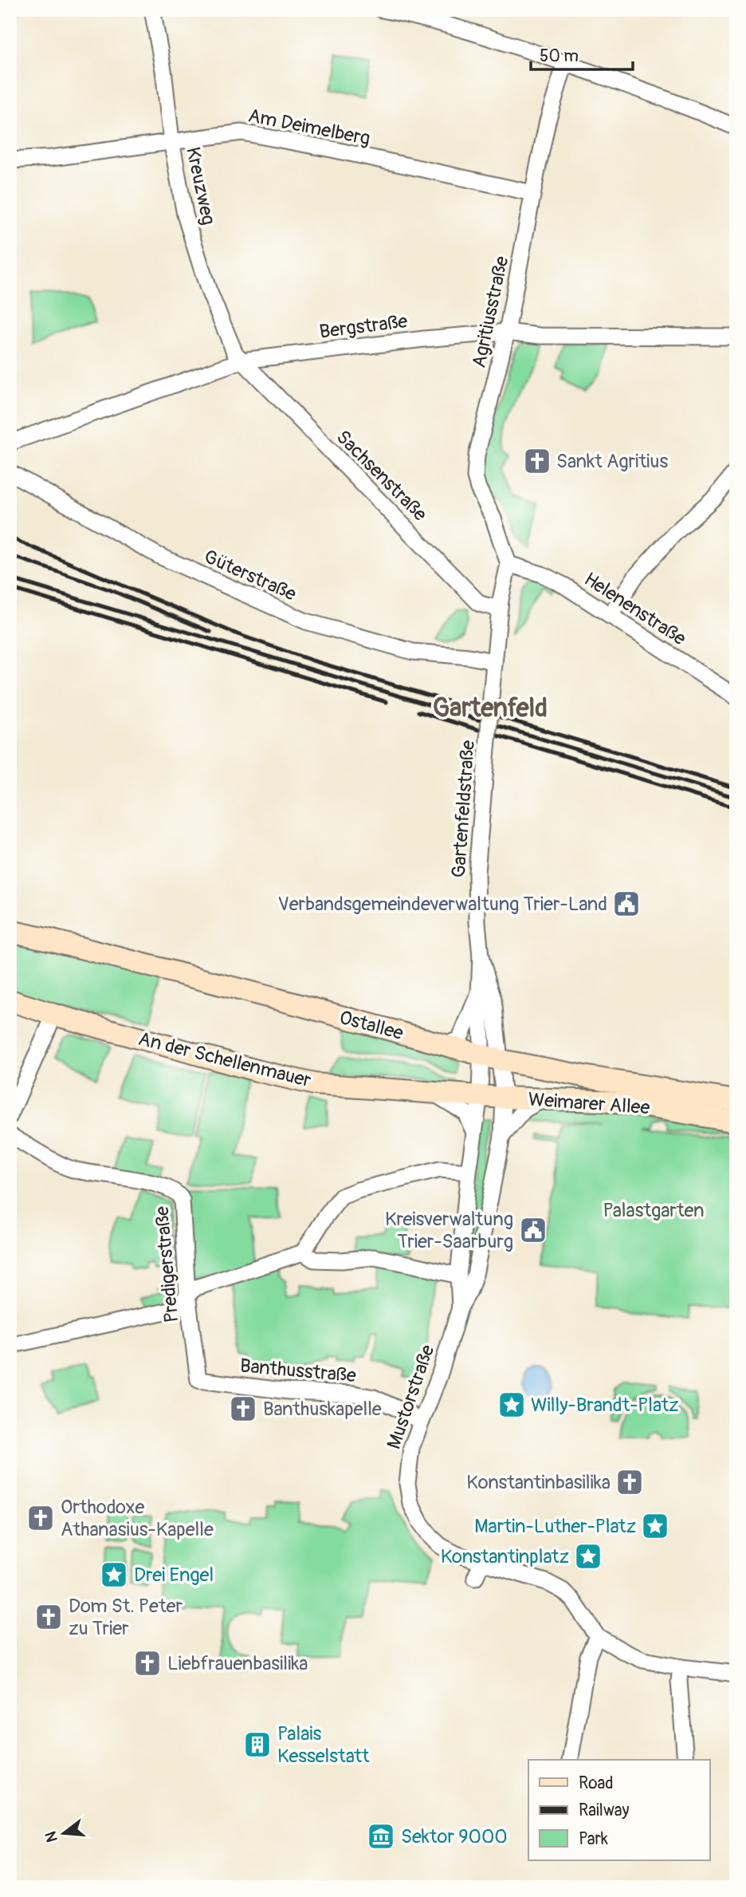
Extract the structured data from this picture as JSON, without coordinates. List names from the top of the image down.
{
  "streets": {
    "main road": ["Ostallee", "An der Schellenmauer", "Weimarer Allee"],
    "street": [
      "Am Deimelberg",
      "Kreuzweg",
      "Agritiusstraße",
      "Bergstraße",
      "Sachsenstraße",
      "Güterstraße",
      "Helenenstraße",
      "Gartenfeldstraße",
      "Predigerstraße",
      "Banthusstraße",
      "Mustorstraße"
    ]
  },
  "crossings": [
    ["Am Deimelberg", "Kreuzweg"],
    ["Am Deimelberg", "Agritiusstraße"],
    ["Kreuzweg", "Bergstraße"],
    ["Kreuzweg", "Sachsenstraße"],
    ["Agritiusstraße", "Bergstraße"],
    ["Agritiusstraße", "Helenenstraße"],
    ["Agritiusstraße", "Gartenfeldstraße"],
    ["Bergstraße", "Sachsenstraße"],
    ["Sachsenstraße", "Gartenfeldstraße"],
    ["Güterstraße", "Gartenfeldstraße"],
    ["Helenenstraße", "Gartenfeldstraße"],
    ["Gartenfeldstraße", "Ostallee"],
    ["Gartenfeldstraße", "Mustorstraße"],
    ["Ostallee", "Mustorstraße"],
    ["An der Schellenmauer", "Weimarer Allee"],
    ["An der Schellenmauer", "Mustorstraße"],
    ["Weimarer Allee", "Mustorstraße"],
    ["Predigerstraße", "Banthusstraße"],
    ["Banthusstraße", "Mustorstraße"]
  ],
  "districts": ["Gartenfeld"],
  "parks": ["Palastgarten"],
  "places": {
    "church": [
      "Sankt Agritius",
      "Banthuskapelle",
      "Konstantinbasilika",
      "Orthodoxe Athanasius-Kapelle",
      "Dom St. Peter zu Trier",
      "Liebfrauenbasilika"
    ],
    "public building": ["Verbandsgemeindeverwaltung Trier-Land", "Kreisverwaltung Trier-Saarburg"],
    "place": [
      "Willy-Brandt-Platz",
      "Martin-Luther-Platz",
      "Konstantinplatz",
      "Drei Engel"
    ],
    "building": ["Palais Kesselstatt"],
    "museum": ["Sektor 9000"]
  },
  "legend": ["Road", "Railway", "Park"],
  "scale_bar": "50 m",
  "north": "left"
}
